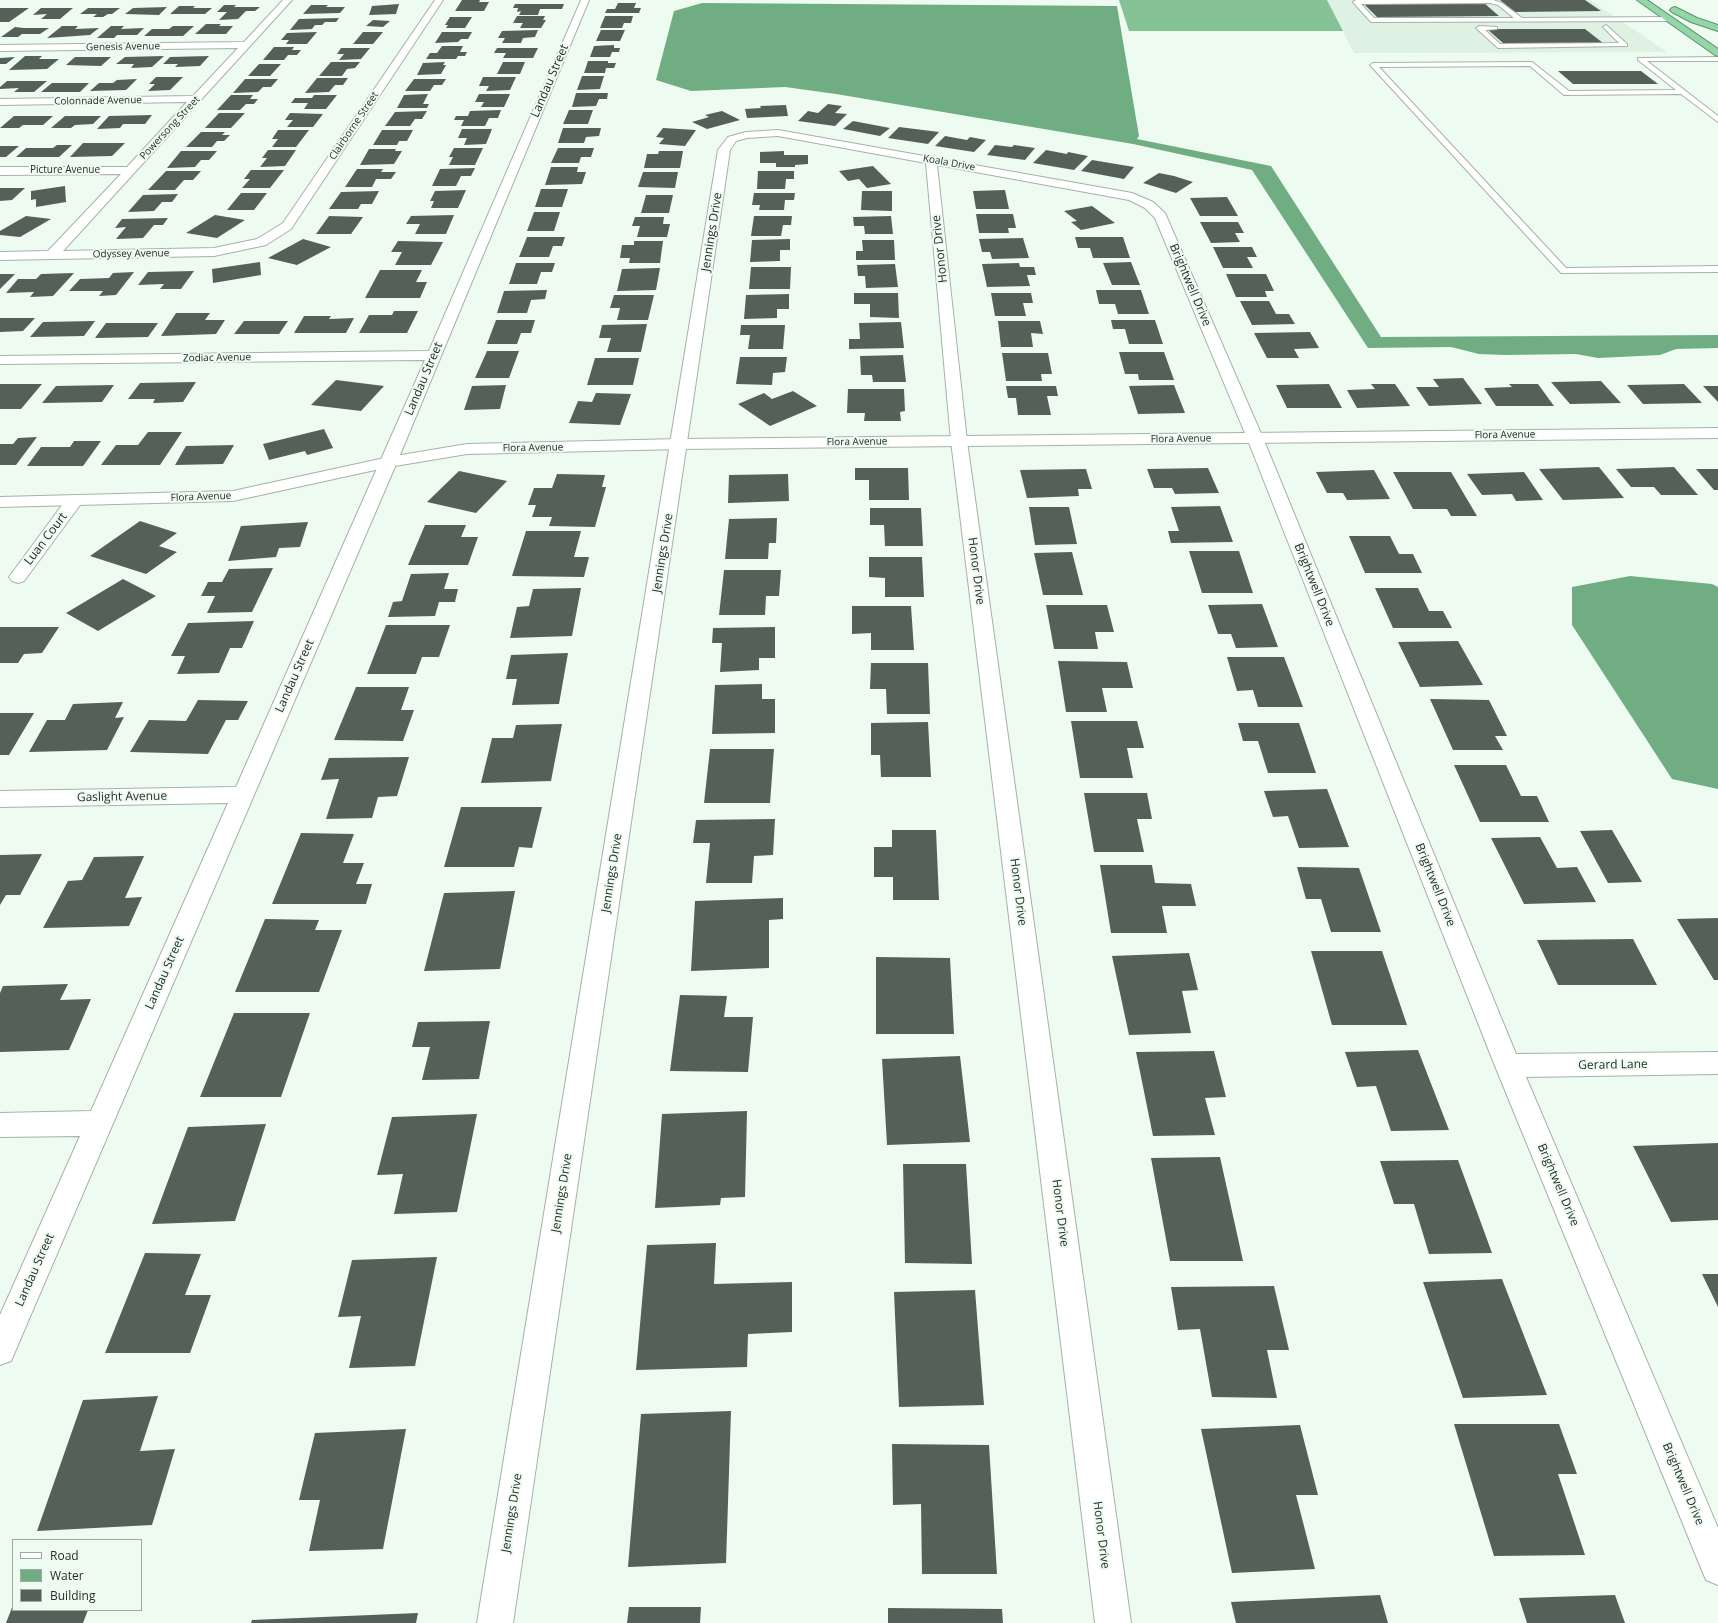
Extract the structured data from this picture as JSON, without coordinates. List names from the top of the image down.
{
  "streets": {
    "street": [
      "Genesis Avenue",
      "Landau Street",
      "Colonnade Avenue",
      "Clairborne Street",
      "Powersong Street",
      "Koala Drive",
      "Picture Avenue",
      "Jennings Drive",
      "Honor Drive",
      "Odyssey Avenue",
      "Brightwell Drive",
      "Zodiac Avenue",
      "Flora Avenue",
      "Luan Court",
      "Gaslight Avenue",
      "Gerard Lane"
    ]
  },
  "crossings": [
    ["Genesis Avenue", "Powersong Street"],
    ["Landau Street", "Zodiac Avenue"],
    ["Landau Street", "Flora Avenue"],
    ["Landau Street", "Gaslight Avenue"],
    ["Colonnade Avenue", "Powersong Street"],
    ["Clairborne Street", "Odyssey Avenue"],
    ["Powersong Street", "Picture Avenue"],
    ["Powersong Street", "Odyssey Avenue"],
    ["Koala Drive", "Jennings Drive"],
    ["Koala Drive", "Honor Drive"],
    ["Koala Drive", "Brightwell Drive"],
    ["Jennings Drive", "Flora Avenue"],
    ["Honor Drive", "Flora Avenue"],
    ["Brightwell Drive", "Flora Avenue"],
    ["Brightwell Drive", "Gerard Lane"],
    ["Flora Avenue", "Luan Court"]
  ],
  "legend": ["Road", "Water", "Building"]
}
